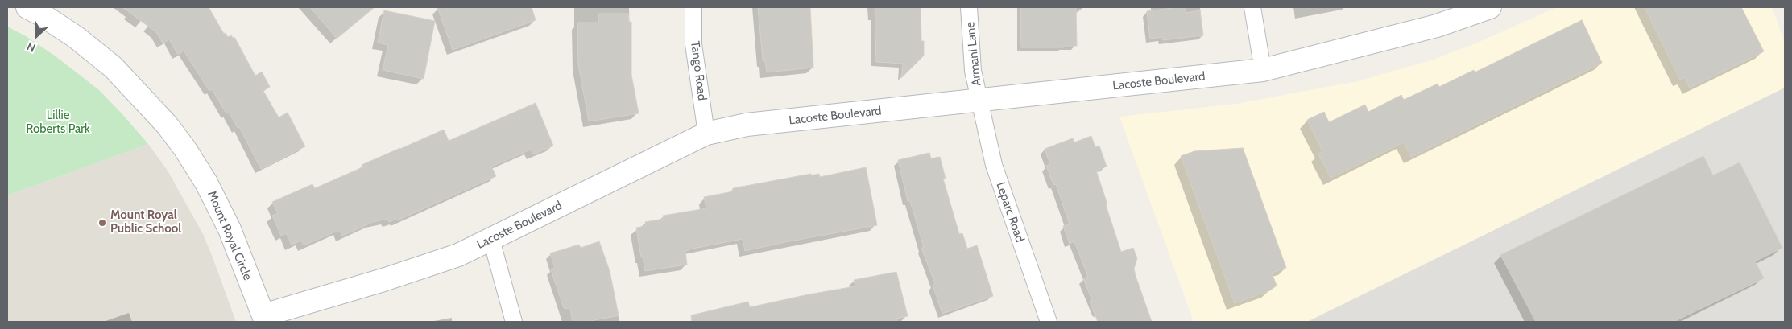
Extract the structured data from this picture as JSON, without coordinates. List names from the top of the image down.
{
  "streets": {
    "street": [
      "Armani Lane",
      "Tango Road",
      "Lacoste Boulevard",
      "Leparc Road",
      "Mount Royal Circle"
    ]
  },
  "crossings": [
    ["Armani Lane", "Lacoste Boulevard"],
    ["Armani Lane", "Leparc Road"],
    ["Tango Road", "Lacoste Boulevard"],
    ["Lacoste Boulevard", "Leparc Road"],
    ["Lacoste Boulevard", "Mount Royal Circle"]
  ],
  "parks": ["Lillie Roberts Park"],
  "places": ["Mount Royal Public School"],
  "north": "bottom left"
}
